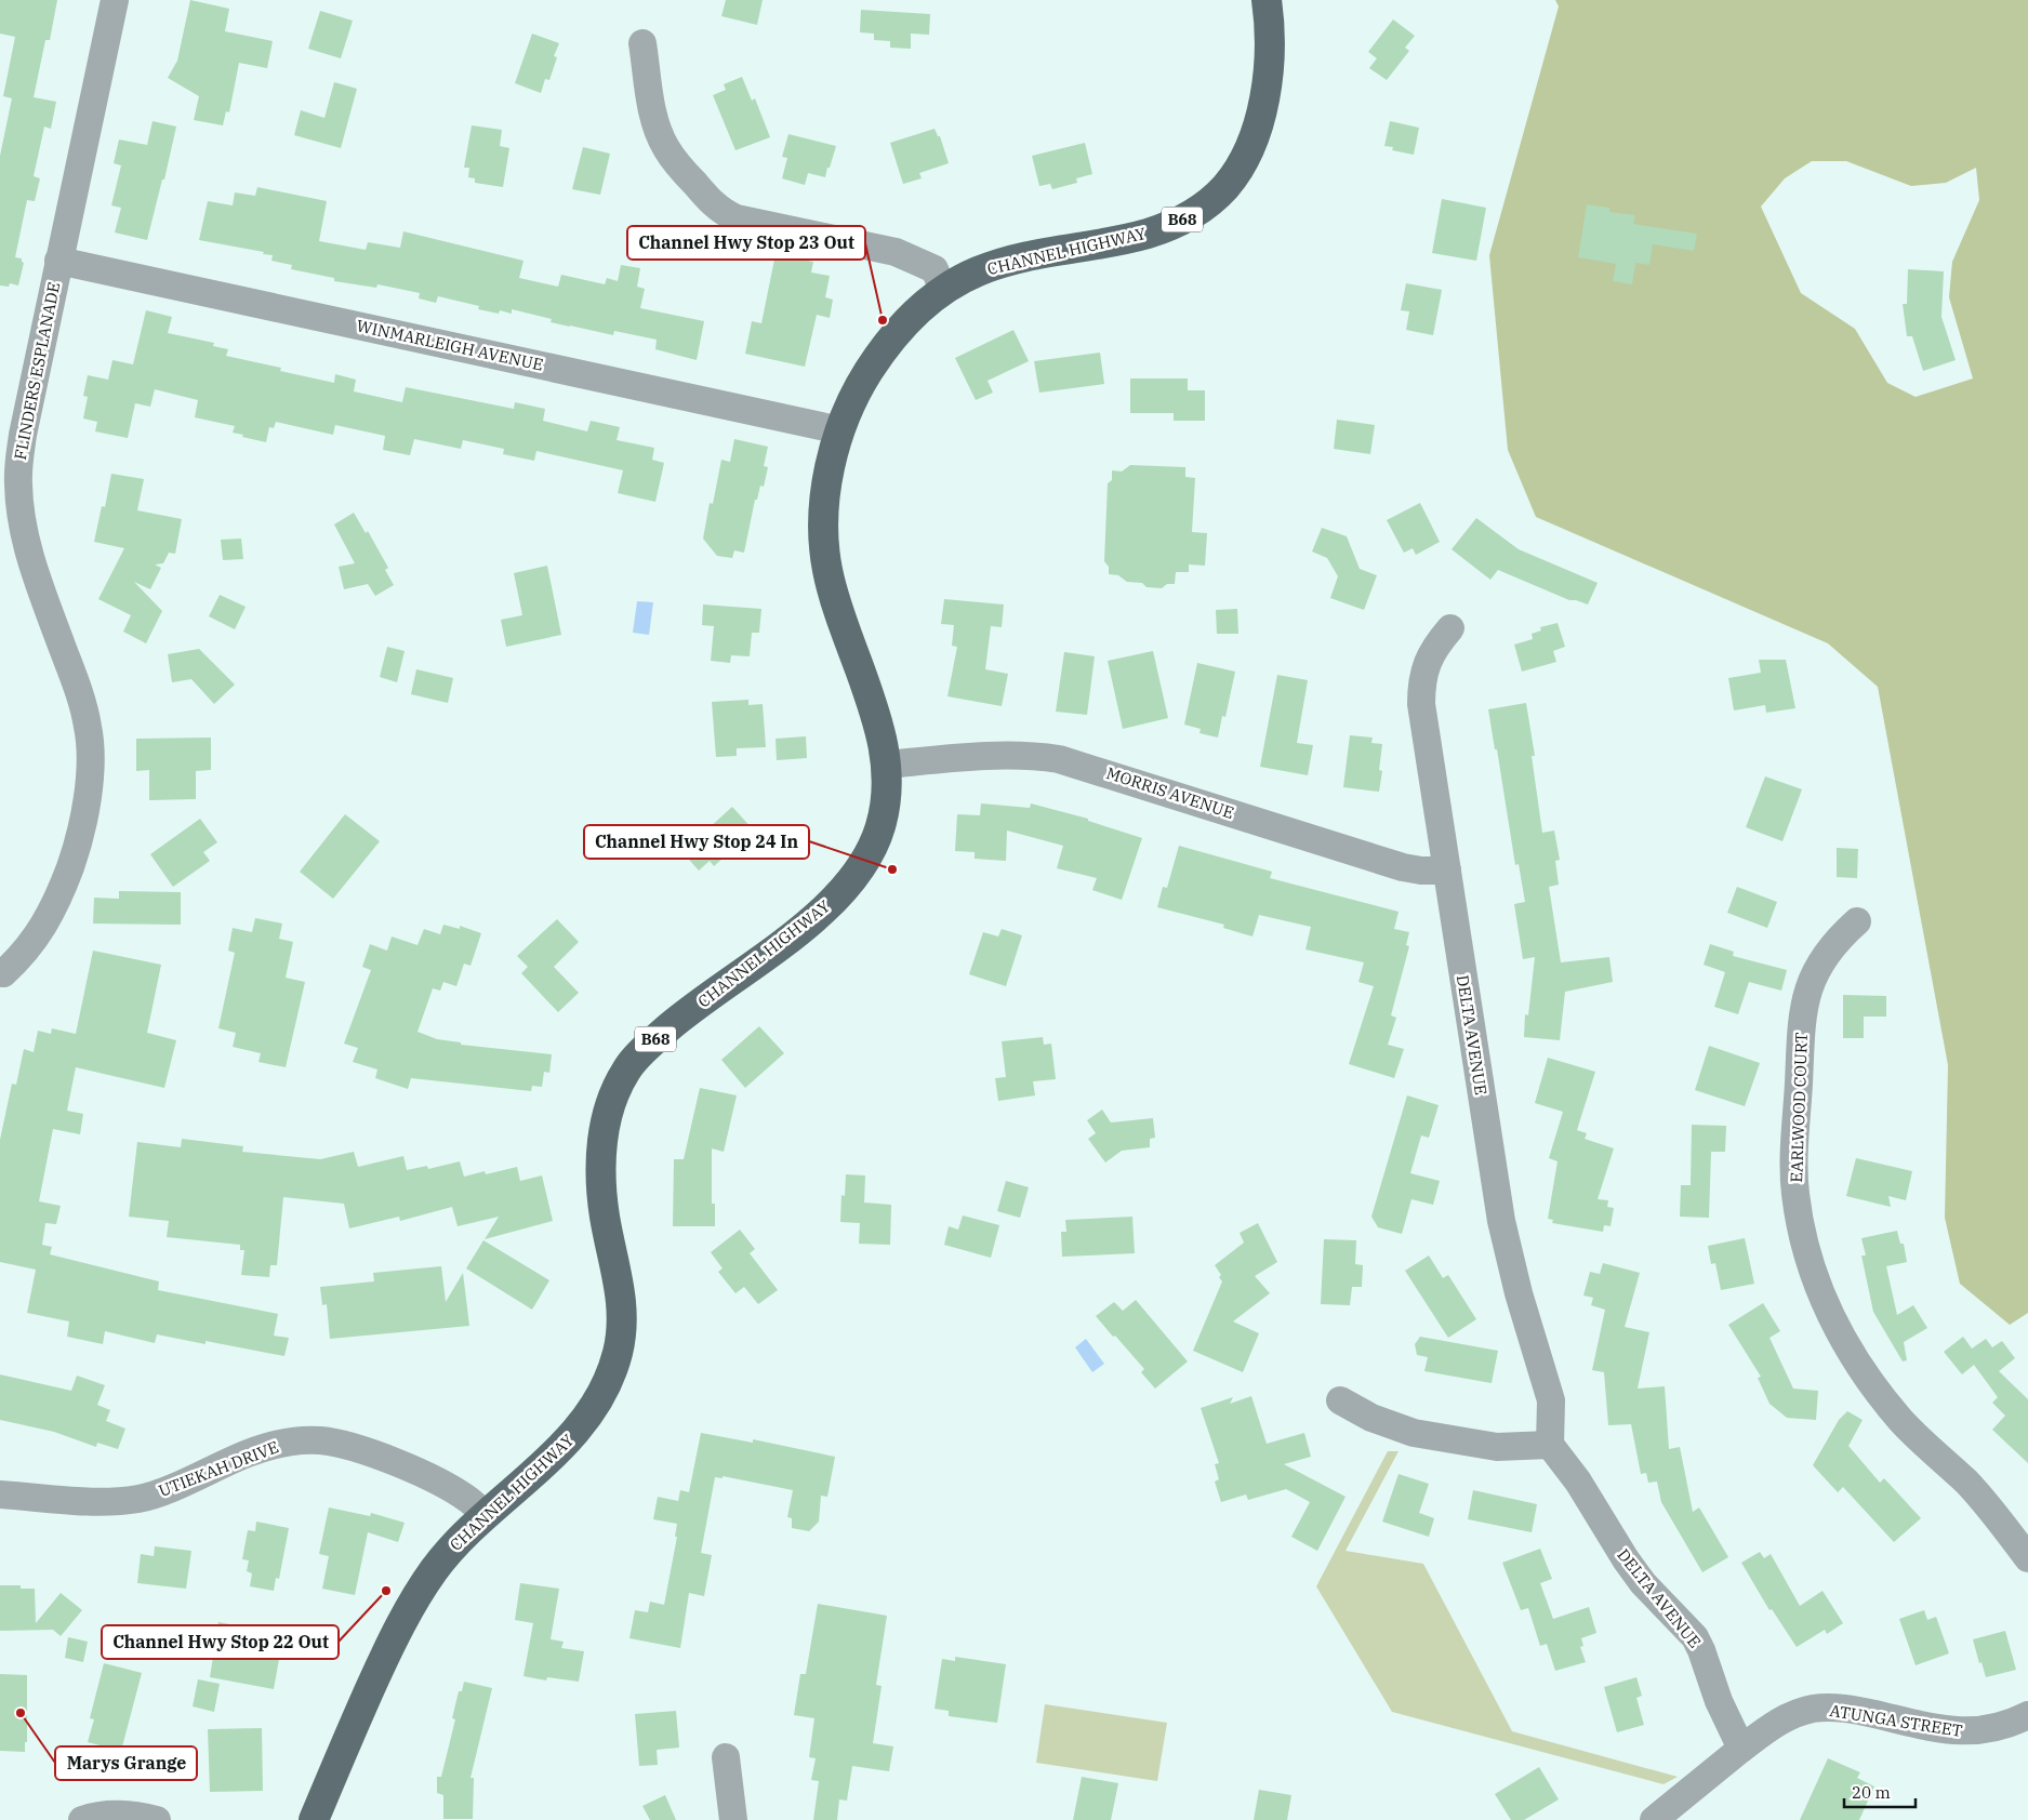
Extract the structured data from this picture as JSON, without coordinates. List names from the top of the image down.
{
  "streets": {
    "main road": ["B68", "CHANNEL HIGHWAY"],
    "street": [
      "WINMARLEIGH AVENUE",
      "FLINDERS ESPLANADE",
      "MORRIS AVENUE",
      "DELTA AVENUE",
      "EARLWOOD COURT",
      "UTIEKAH DRIVE",
      "ATUNGA STREET"
    ]
  },
  "crossings": [
    ["CHANNEL HIGHWAY", "WINMARLEIGH AVENUE"],
    ["CHANNEL HIGHWAY", "MORRIS AVENUE"],
    ["CHANNEL HIGHWAY", "UTIEKAH DRIVE"],
    ["WINMARLEIGH AVENUE", "FLINDERS ESPLANADE"],
    ["MORRIS AVENUE", "DELTA AVENUE"],
    ["DELTA AVENUE", "ATUNGA STREET"]
  ],
  "places": [
    "Channel Hwy Stop 23 Out",
    "Channel Hwy Stop 24 In",
    "Channel Hwy Stop 22 Out",
    "Marys Grange"
  ],
  "scale_bar": "20 m"
}
